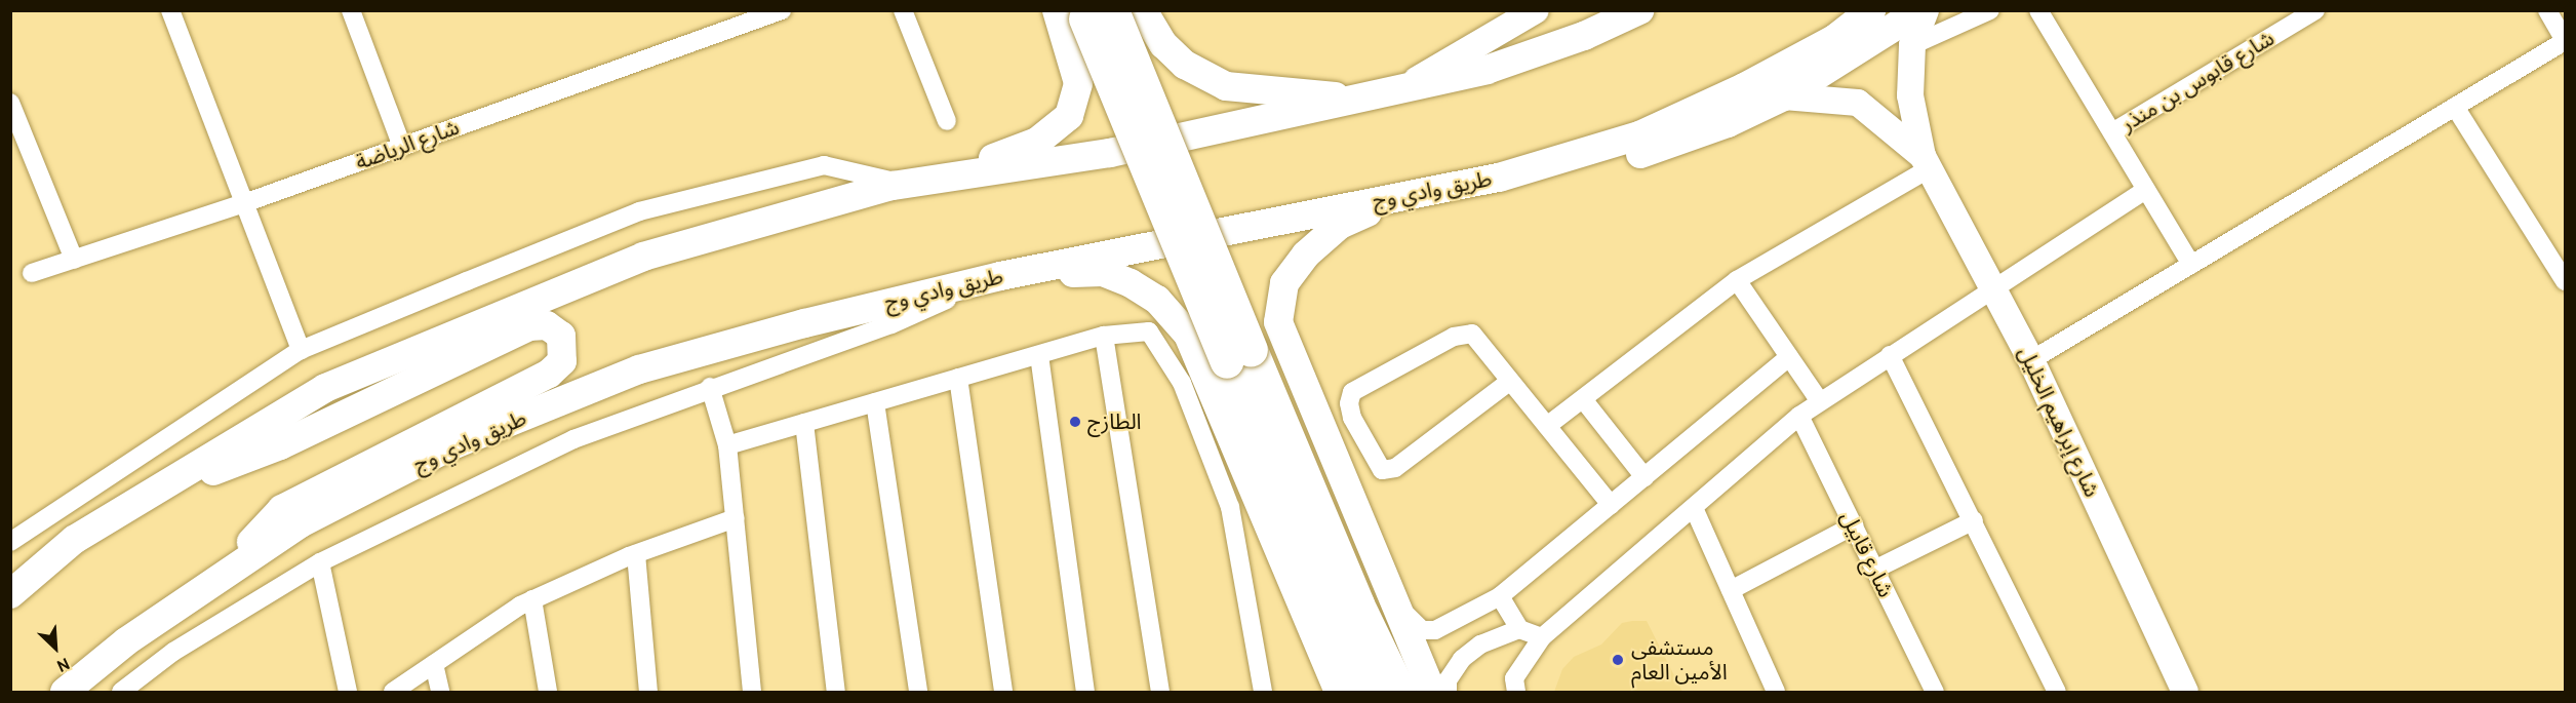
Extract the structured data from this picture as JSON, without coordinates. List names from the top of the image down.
{
  "streets": {
    "main road": ["طريق وادي وج"],
    "street": [
      "شارع قابوس بن منذر",
      "شارع الرياضة",
      "شارع إبراهيم الخليل",
      "شارع قابيل"
    ]
  },
  "places": ["الطازج", "مستشفى الأمين العام"],
  "north": "bottom right"
}
